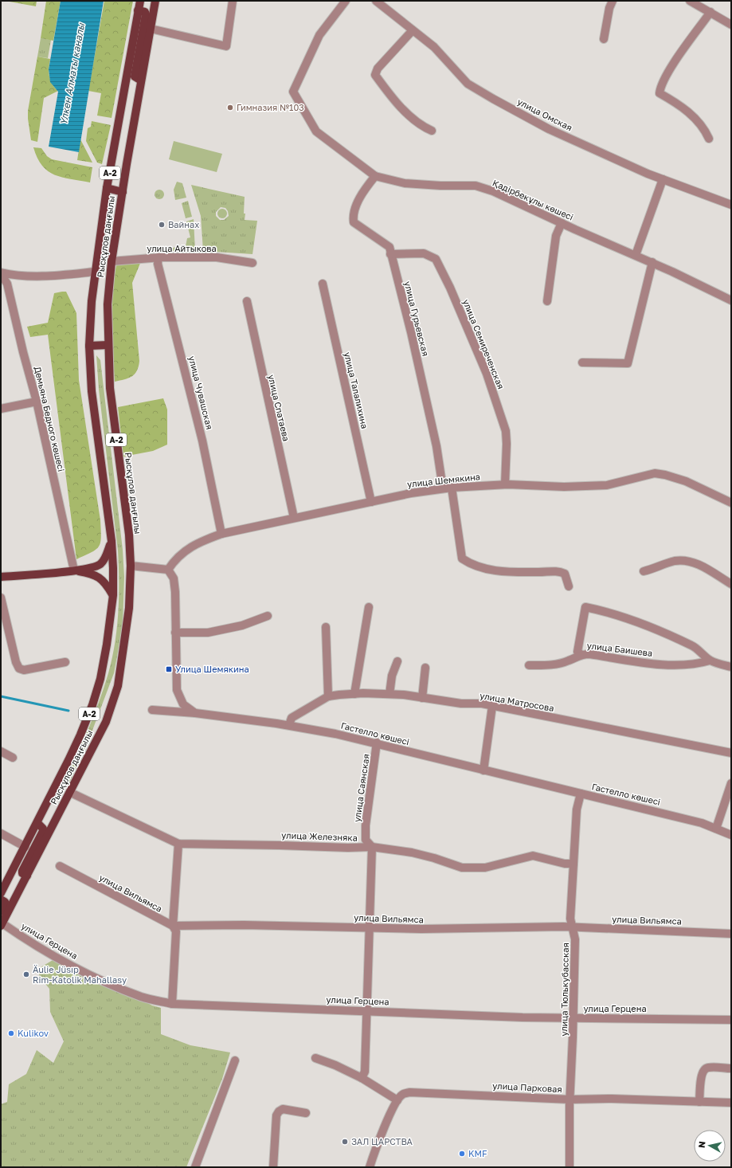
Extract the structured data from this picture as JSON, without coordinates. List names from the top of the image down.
{
  "streets": {
    "main road": ["A-2", "Рысқұлов даңғылы"],
    "street": [
      "улица Омская",
      "Қадірбекұлы көшесі",
      "улица Айтыкова",
      "улица Гурьевская",
      "улица Семиреченская",
      "улица Талалихина",
      "улица Чувашская",
      "улица Спатаева",
      "Демьяна Бедного көшесі",
      "улица Шемякина",
      "улица Баишева",
      "улица Матросова",
      "Гастелло көшесі",
      "улица Саянская",
      "улица Железняка",
      "улица Вильямса",
      "улица Герцена",
      "улица Тюлькубасская",
      "улица Парковая"
    ]
  },
  "crossings": [
    ["Қадірбекұлы көшесі", "улица Гурьевская"],
    ["Рысқұлов даңғылы", "улица Айтыкова"],
    ["Рысқұлов даңғылы", "улица Железняка"],
    ["Рысқұлов даңғылы", "улица Герцена"],
    ["улица Айтыкова", "улица Чувашская"],
    ["улица Гурьевская", "улица Семиреченская"],
    ["улица Гурьевская", "улица Шемякина"],
    ["улица Семиреченская", "улица Шемякина"],
    ["улица Талалихина", "улица Шемякина"],
    ["улица Чувашская", "улица Шемякина"],
    ["улица Спатаева", "улица Шемякина"],
    ["улица Матросова", "Гастелло көшесі"],
    ["Гастелло көшесі", "улица Саянская"],
    ["Гастелло көшесі", "улица Тюлькубасская"],
    ["улица Саянская", "улица Железняка"],
    ["улица Саянская", "улица Вильямса"],
    ["улица Саянская", "улица Герцена"],
    ["улица Железняка", "улица Тюлькубасская"],
    ["улица Вильямса", "улица Тюлькубасская"],
    ["улица Герцена", "улица Тюлькубасская"],
    ["улица Тюлькубасская", "улица Парковая"]
  ],
  "water": ["Үлкен Алматы каналы"],
  "places": {
    "other": [
      "Гимназия №103",
      "Вайнах",
      "Äulie Jüsıp Rim-Katolik Mahallasy",
      "Kulikov",
      "ЗАЛ ЦАРСТВА",
      "KMF"
    ],
    "transit": ["Улица Шемякина"]
  },
  "north": "left"
}
